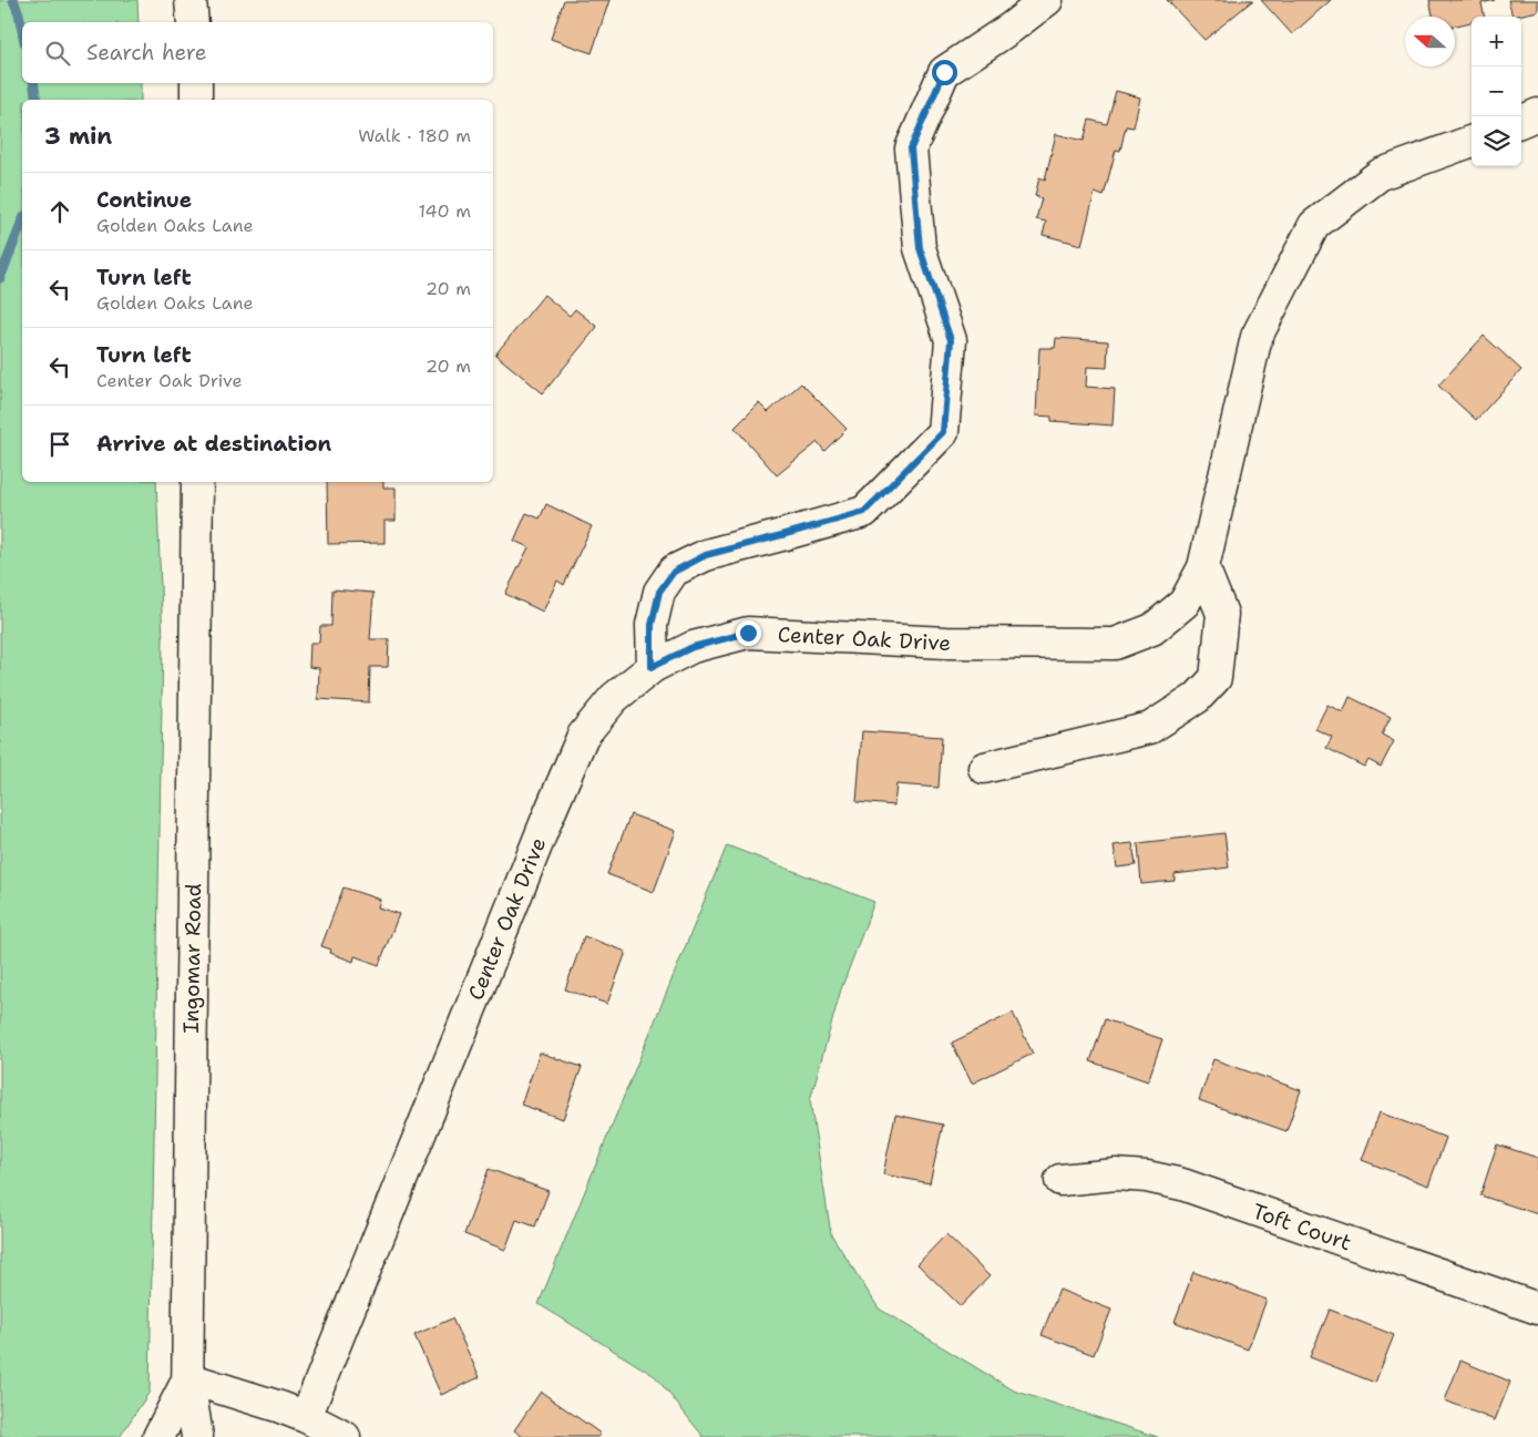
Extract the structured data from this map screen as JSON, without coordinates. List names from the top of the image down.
{
  "streets": {
    "main road": ["Center Oak Drive", "Ingomar Road", "Toft Court"]
  },
  "north": "left",
  "page": {
    "map_buttons": ["+", "−"],
    "search": "Search here",
    "heading": ["3 min", "Walk · 180 m"],
    "list": [
      ["Continue", "Golden Oaks Lane", "140 m"],
      ["Turn left", "Golden Oaks Lane", "20 m"],
      ["Turn left", "Center Oak Drive", "20 m"],
      "Arrive at destination"
    ]
  }
}
